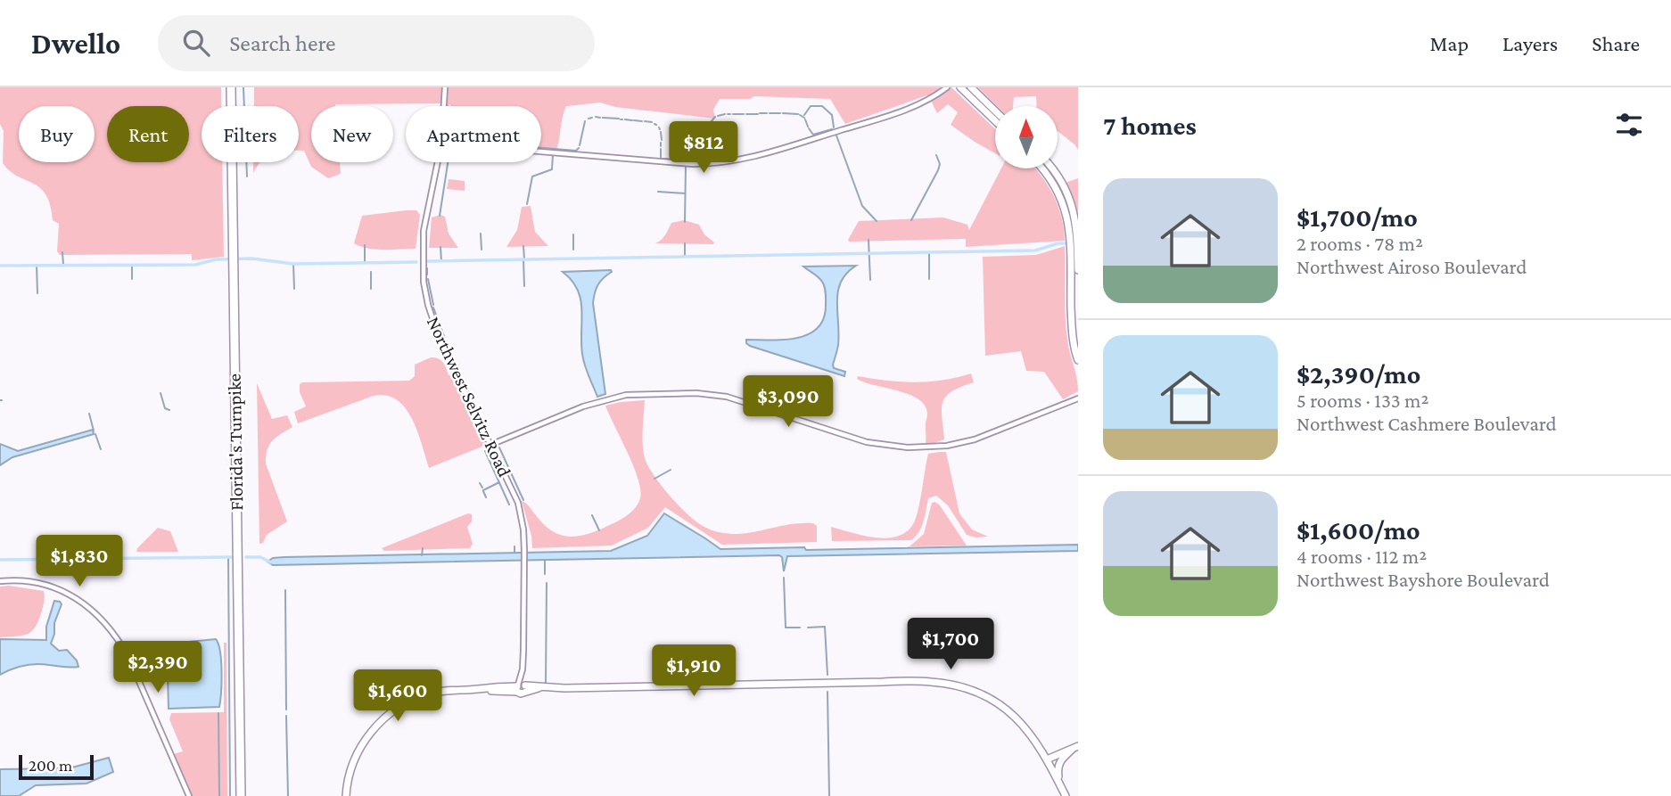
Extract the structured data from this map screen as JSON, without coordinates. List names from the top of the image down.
{
  "streets": {
    "highway": ["Florida's Turnpike"],
    "street": ["Northwest Selvitz Road"]
  },
  "scale_bar": "200 m",
  "north": "top",
  "page": {
    "header": "Dwello",
    "search": "Search here",
    "nav": ["Map", "Layers", "Share"],
    "heading": "7 homes",
    "chip": [
      "Buy",
      "Rent",
      "Filters",
      "New",
      "Apartment"
    ],
    "price": [
      "$812",
      "$3,090",
      "$1,830",
      "$1,700",
      "$2,390",
      "$1,910",
      "$1,600"
    ],
    "list": [
      {
        "name": "$1,700/mo",
        "note": "2 rooms · 78 m² · Northwest Airoso Boulevard"
      },
      {
        "name": "$2,390/mo",
        "note": "5 rooms · 133 m² · Northwest Cashmere Boulevard"
      },
      {
        "name": "$1,600/mo",
        "note": "4 rooms · 112 m² · Northwest Bayshore Boulevard"
      }
    ],
    "scale": "200 m"
  }
}
